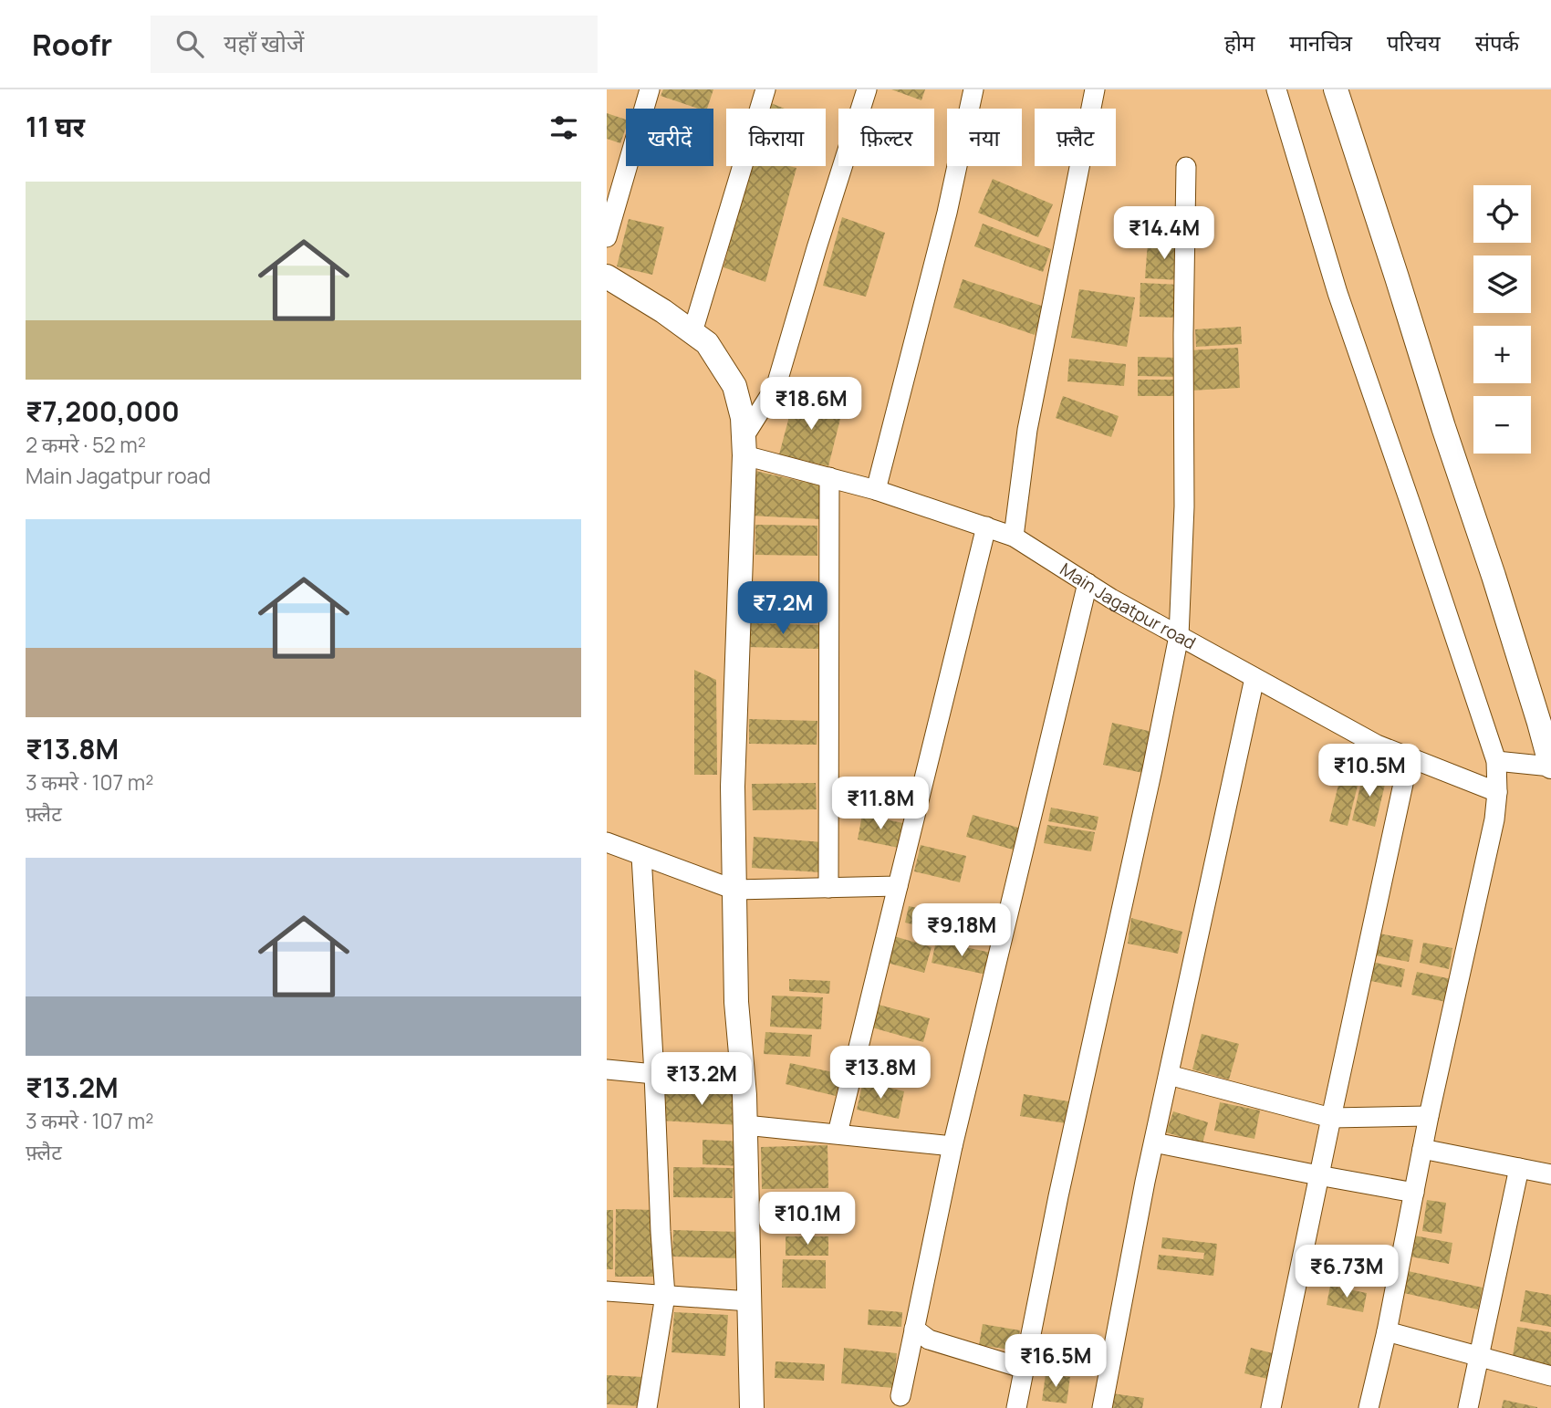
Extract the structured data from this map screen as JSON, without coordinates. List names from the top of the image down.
{
  "streets": {
    "street": ["Main Jagatpur road"]
  },
  "page": {
    "header": "Roofr",
    "search": "यहाँ खोजें",
    "nav": [
      "होम",
      "मानचित्र",
      "परिचय",
      "संपर्क"
    ],
    "heading": "11 घर",
    "chip": [
      "खरीदें",
      "किराया",
      "फ़िल्टर",
      "नया",
      "फ़्लैट"
    ],
    "list": [
      {
        "name": "₹7,200,000",
        "note": "2 कमरे · 52 m² · Main Jagatpur road"
      },
      {
        "name": "₹13.8M",
        "note": "3 कमरे · 107 m² · फ़्लैट"
      },
      {
        "name": "₹13.2M",
        "note": "3 कमरे · 107 m² · फ़्लैट"
      }
    ],
    "map_buttons": ["+", "−"],
    "price": [
      "₹14.4M",
      "₹18.6M",
      "₹7.2M",
      "₹10.5M",
      "₹11.8M",
      "₹9.18M",
      "₹13.8M",
      "₹13.2M",
      "₹10.1M",
      "₹6.73M",
      "₹16.5M"
    ]
  }
}
